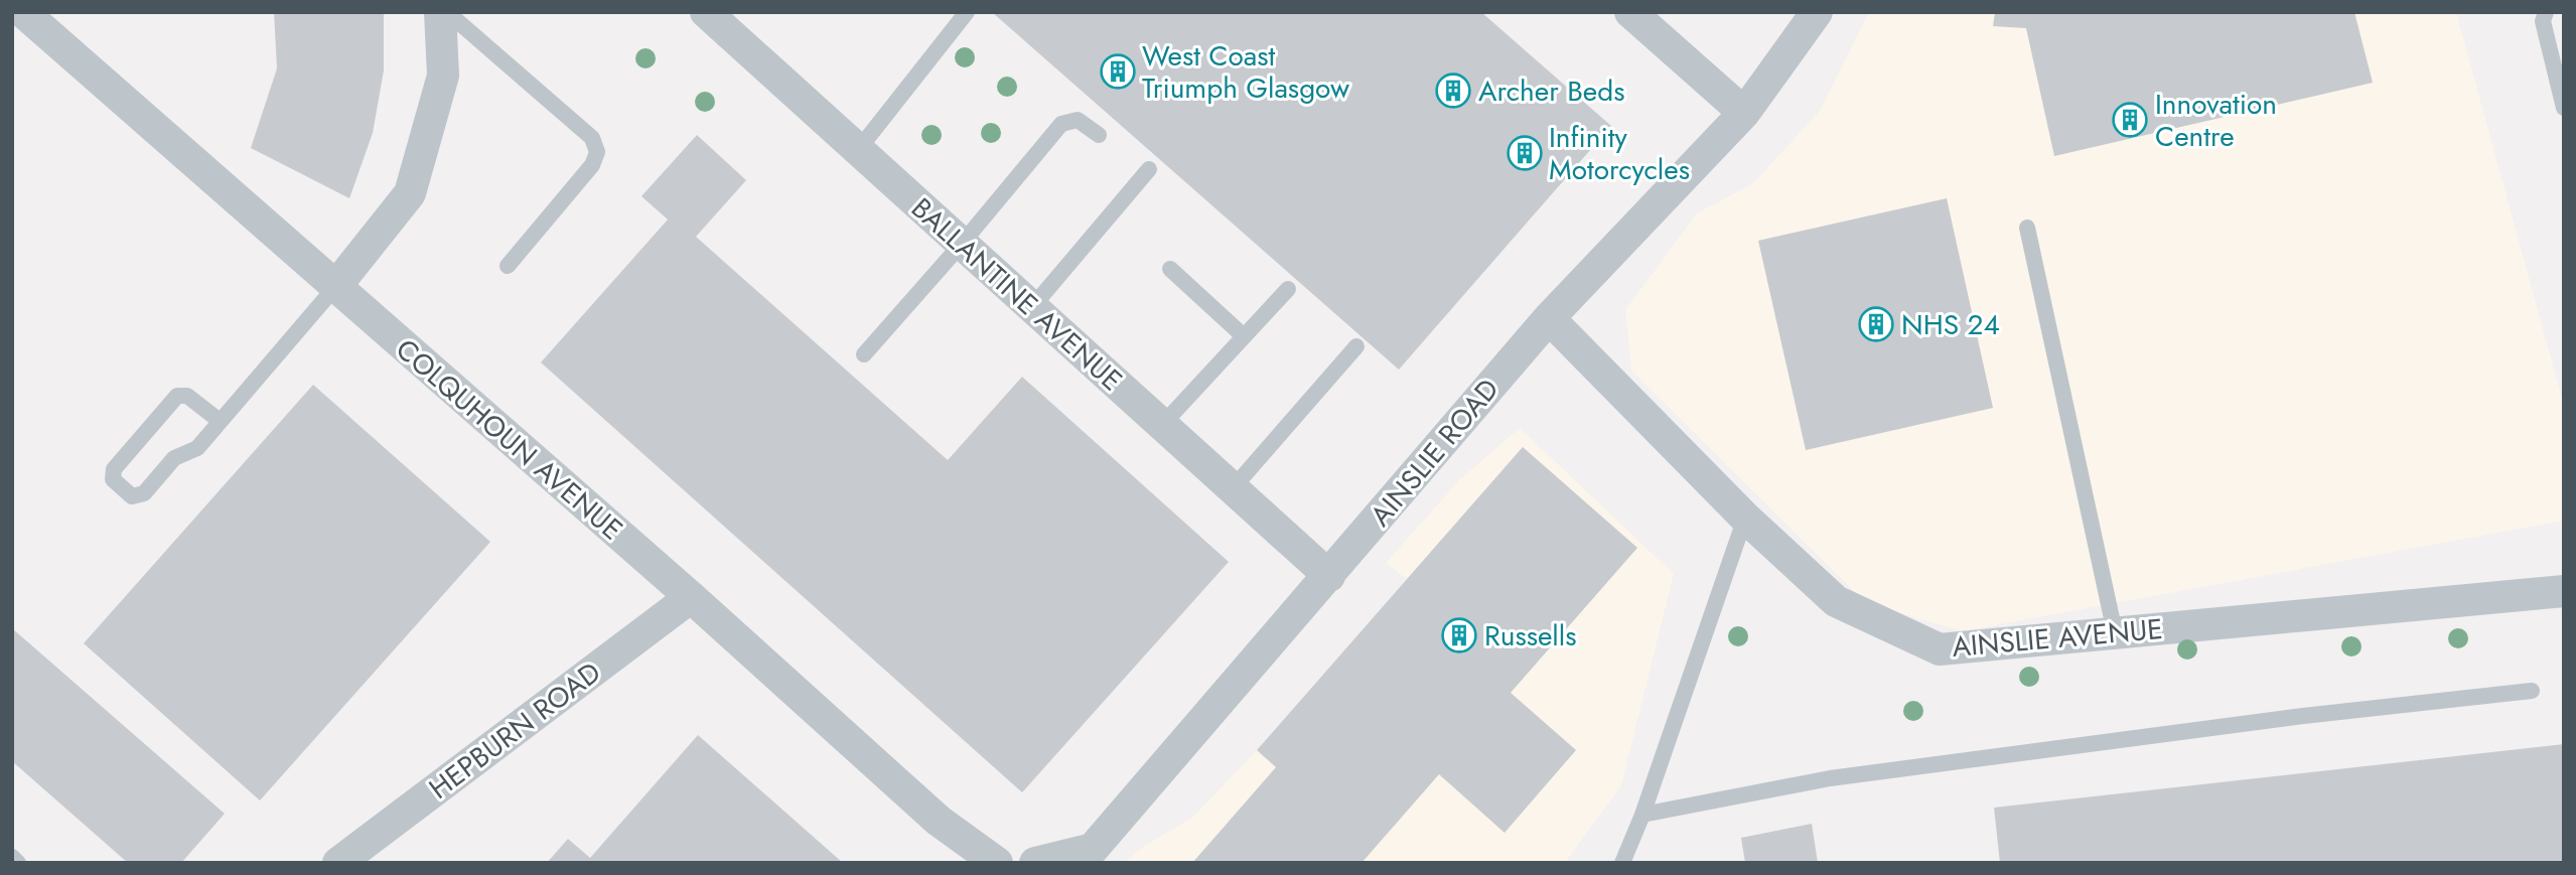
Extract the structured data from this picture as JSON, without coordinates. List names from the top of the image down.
{
  "streets": {
    "street": [
      "BALLANTINE AVENUE",
      "COLQUHOUN AVENUE",
      "AINSLIE ROAD",
      "AINSLIE AVENUE",
      "HEPBURN ROAD"
    ]
  },
  "crossings": [
    ["BALLANTINE AVENUE", "AINSLIE ROAD"],
    ["COLQUHOUN AVENUE", "HEPBURN ROAD"],
    ["AINSLIE ROAD", "AINSLIE AVENUE"]
  ],
  "places": {
    "building": [
      "West Coast Triumph Glasgow",
      "Archer Beds",
      "Innovation Centre",
      "Infinity Motorcycles",
      "NHS 24",
      "Russells"
    ]
  }
}
